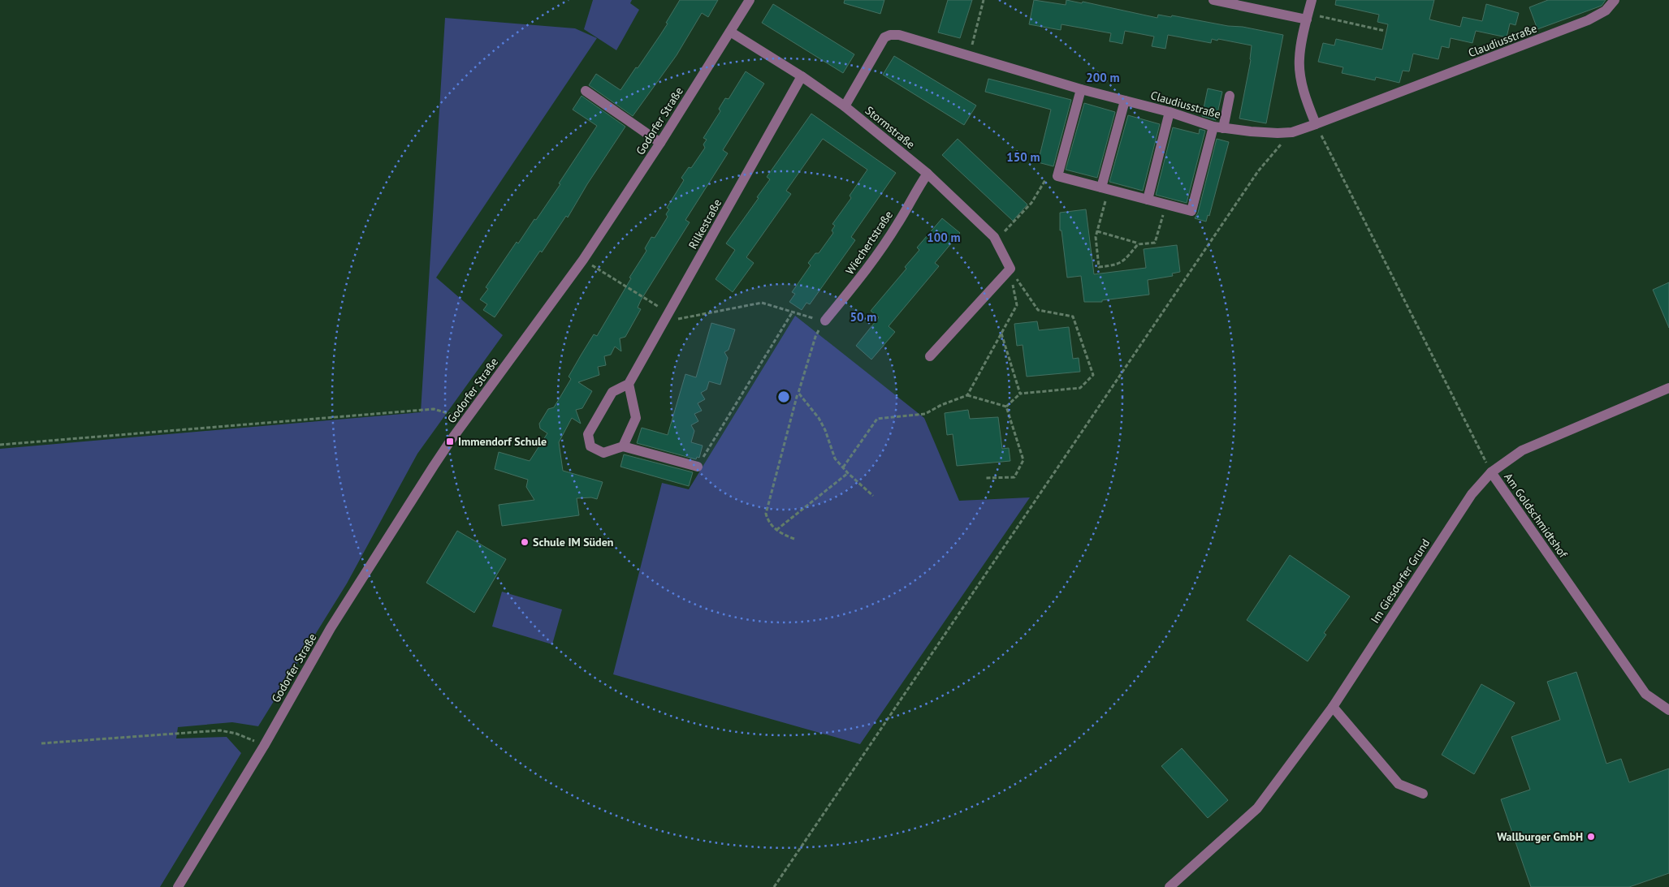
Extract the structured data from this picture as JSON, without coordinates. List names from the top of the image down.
{
  "streets": {
    "street": [
      "Claudiusstraße",
      "Godorfer Straße",
      "Stormstraße",
      "Rilkestraße",
      "Wiechertstraße",
      "Am Goldschmidtshof",
      "Im Giesdorfer Grund"
    ]
  },
  "crossings": [
    ["Claudiusstraße", "Stormstraße"],
    ["Godorfer Straße", "Stormstraße"],
    ["Stormstraße", "Rilkestraße"],
    ["Stormstraße", "Wiechertstraße"],
    ["Am Goldschmidtshof", "Im Giesdorfer Grund"]
  ],
  "places": {
    "transit": ["Immendorf Schule"],
    "other": ["Schule IM Süden", "Wallburger GmbH"]
  },
  "rings": [
    "200 m",
    "150 m",
    "100 m",
    "50 m"
  ]
}
